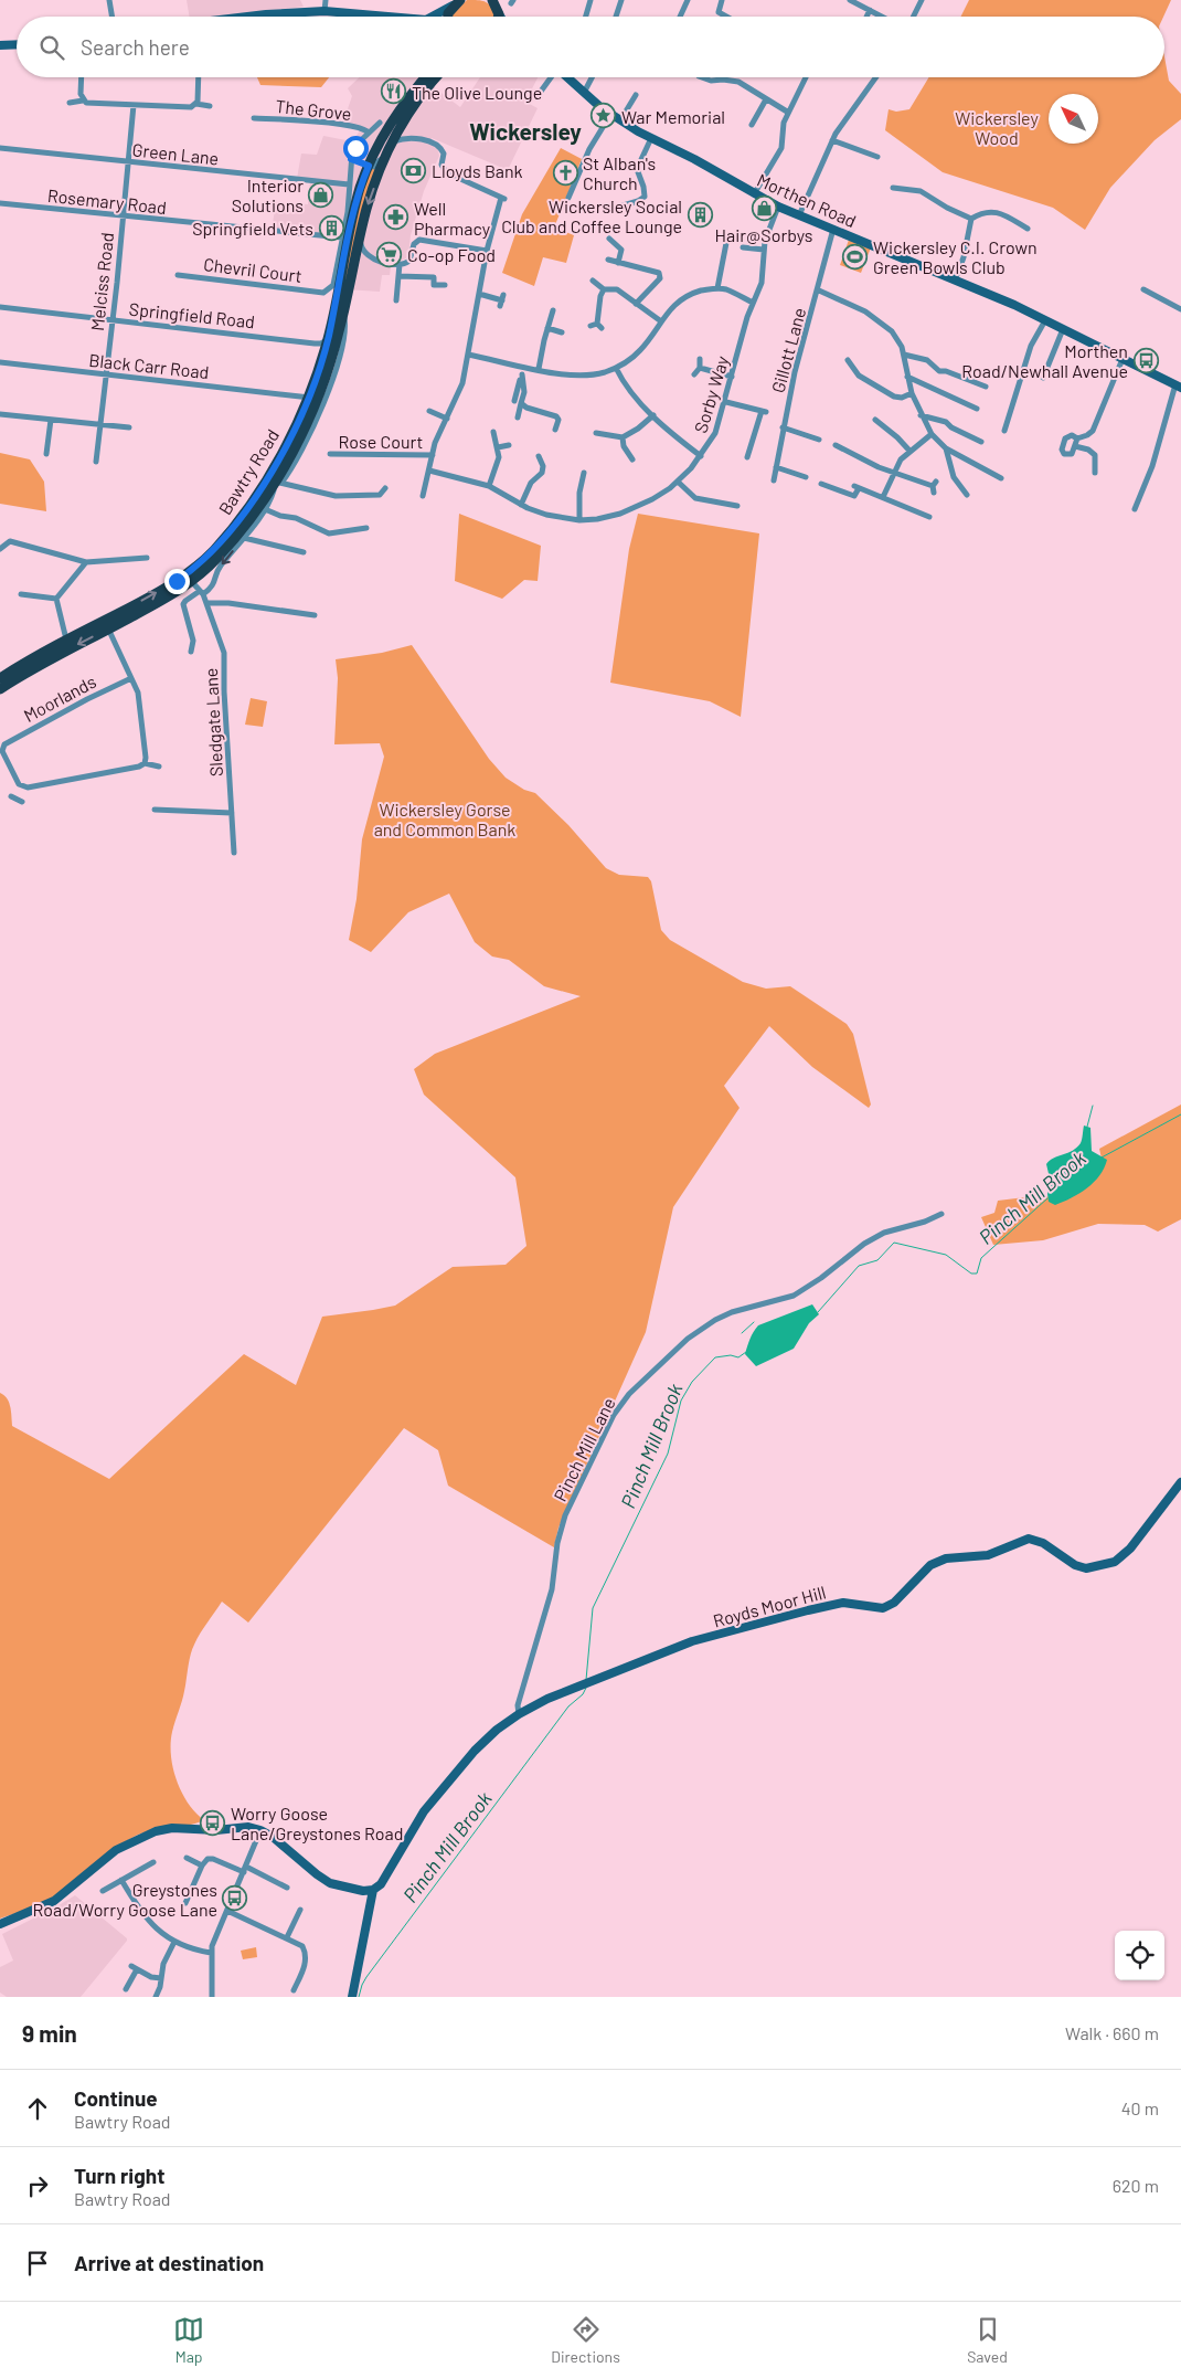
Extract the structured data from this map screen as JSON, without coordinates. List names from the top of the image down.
{
  "streets": {
    "main road": ["Morthen Road", "Bawtry Road", "Royds Moor Hill"],
    "street": [
      "The Grove",
      "Green Lane",
      "Rosemary Road",
      "Chevril Court",
      "Melciss Road",
      "Springfield Road",
      "Gillott Lane",
      "Black Carr Road",
      "Sorby Way",
      "Rose Court",
      "Moorlands",
      "Sledgate Lane",
      "Pinch Mill Lane"
    ]
  },
  "crossings": [
    ["Green Lane", "Melciss Road"],
    ["Morthen Road", "Gillott Lane"],
    ["Morthen Road", "Sorby Way"],
    ["Rosemary Road", "Chevril Court"],
    ["Rosemary Road", "Melciss Road"],
    ["Melciss Road", "Springfield Road"],
    ["Melciss Road", "Black Carr Road"],
    ["Springfield Road", "Bawtry Road"],
    ["Black Carr Road", "Bawtry Road"],
    ["Bawtry Road", "Sledgate Lane"],
    ["Pinch Mill Lane", "Royds Moor Hill"]
  ],
  "districts": ["Wickersley"],
  "water": ["Pinch Mill Brook"],
  "parks": ["Wickersley Wood", "Wickersley Gorse and Common Bank"],
  "places": {
    "restaurant": ["The Olive Lounge"],
    "place": ["War Memorial"],
    "bank": ["Lloyds Bank"],
    "church": ["St Alban's Church"],
    "shop": ["Interior Solutions", "Hair@Sorbys"],
    "building": ["Wickersley Social Club and Coffee Lounge", "Springfield Vets"],
    "pharmacy": ["Well Pharmacy"],
    "supermarket": ["Co-op Food"],
    "sports": ["Wickersley C.I. Crown Green Bowls Club"],
    "bus stop": ["Morthen Road/Newhall Avenue", "Worry Goose Lane/Greystones Road", "Greystones Road/Worry Goose Lane"]
  },
  "north": "top left",
  "page": {
    "search": "Search here",
    "heading": ["9 min", "Walk · 660 m"],
    "list": [
      ["Continue", "Bawtry Road", "40 m"],
      ["Turn right", "Bawtry Road", "620 m"],
      "Arrive at destination"
    ],
    "nav": ["Map", "Directions", "Saved"]
  }
}
